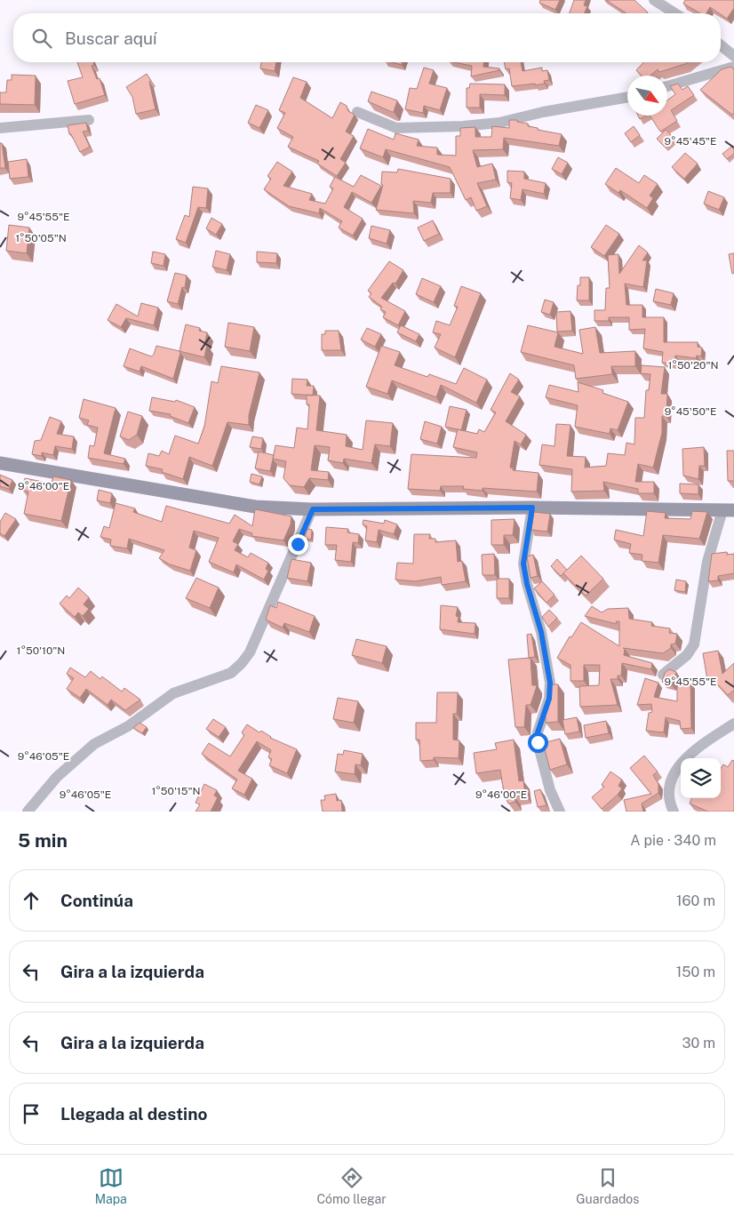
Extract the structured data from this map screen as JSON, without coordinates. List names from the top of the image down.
{
  "north": "bottom right",
  "page": {
    "search": "Buscar aquí",
    "heading": ["5 min", "A pie · 340 m"],
    "list": [
      ["Continúa", "160 m"],
      ["Gira a la izquierda", "150 m"],
      ["Gira a la izquierda", "30 m"],
      "Llegada al destino"
    ],
    "nav": ["Mapa", "Cómo llegar", "Guardados"]
  },
  "coordinates": [
    "9°45'45\"E",
    "9°45'55\"E",
    "1°50'05\"N",
    "1°50'20\"N",
    "9°45'50\"E",
    "9°46'00\"E",
    "1°50'10\"N",
    "9°46'05\"E",
    "1°50'15\"N"
  ]
}
